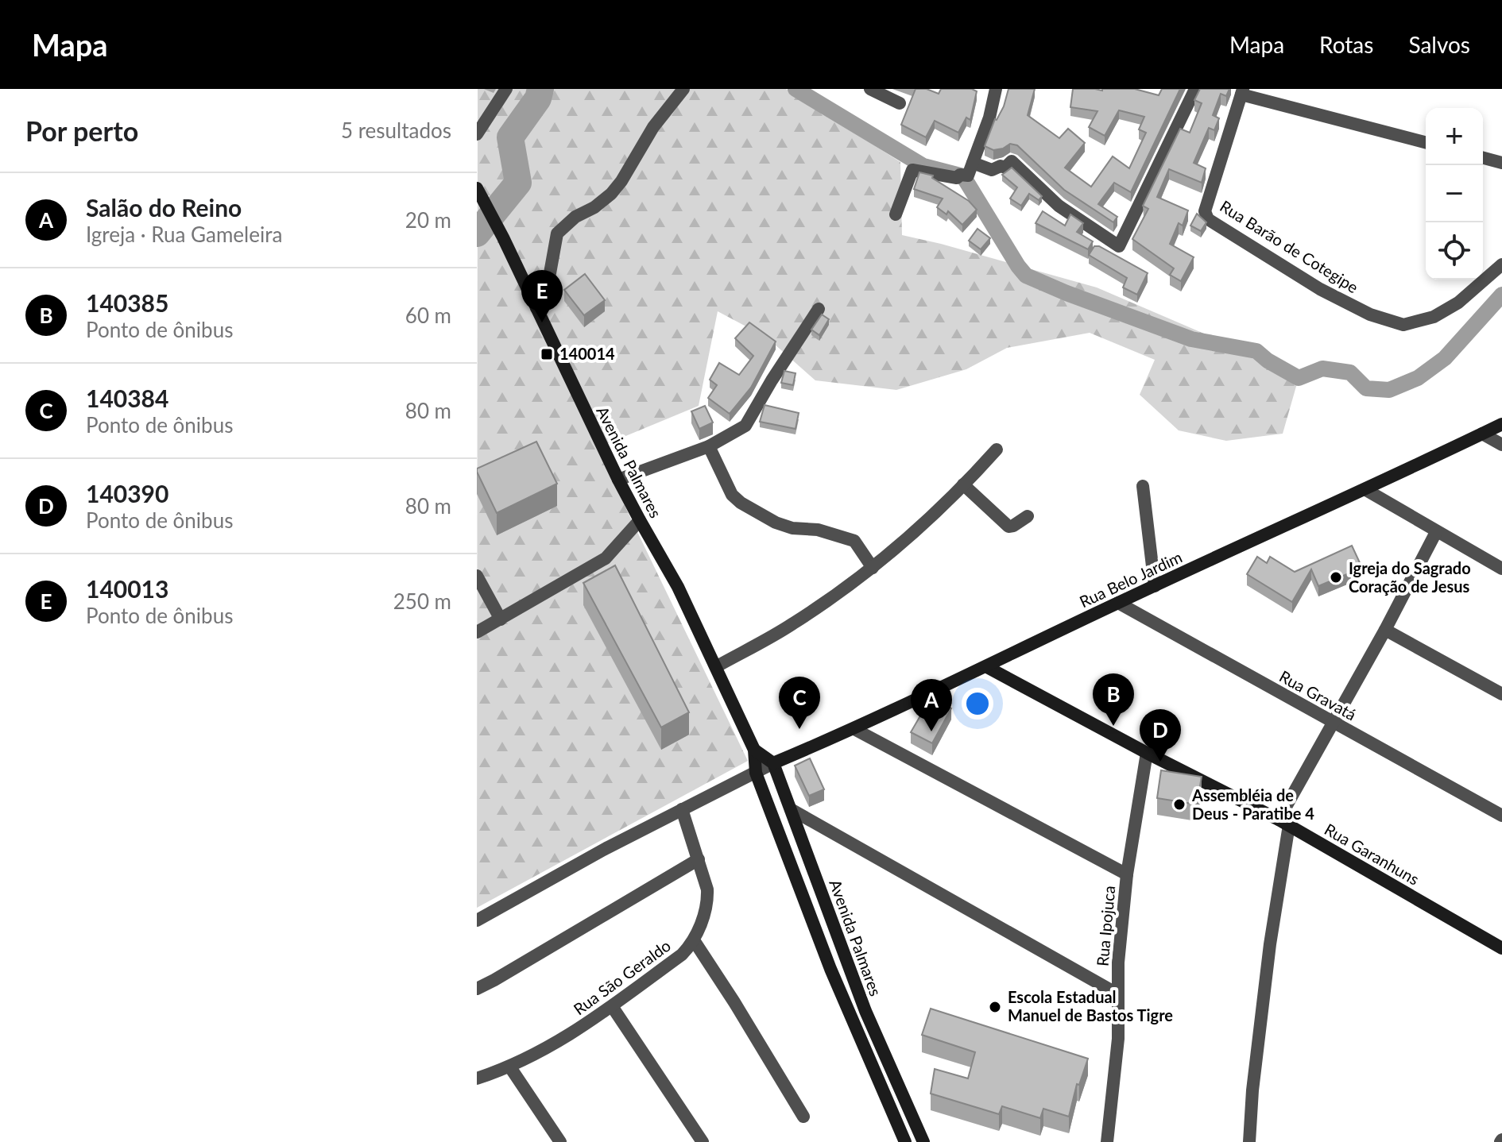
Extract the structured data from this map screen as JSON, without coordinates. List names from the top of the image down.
{
  "streets": {
    "main road": ["Avenida Palmares", "Rua Belo Jardim", "Rua Garanhuns"],
    "street": [
      "Rua Barão de Cotegipe",
      "Rua Gravatá",
      "Rua Ipojuca",
      "Rua São Geraldo"
    ]
  },
  "crossings": [
    ["Avenida Palmares", "Rua Belo Jardim"],
    ["Rua Belo Jardim", "Rua Gravatá"],
    ["Rua Belo Jardim", "Rua Garanhuns"],
    ["Rua Garanhuns", "Rua Ipojuca"]
  ],
  "places": {
    "transit": ["140014"],
    "other": ["Igreja do Sagrado Coração de Jesus", "Assembléia de Deus - Paratibe 4", "Escola Estadual Manuel de Bastos Tigre"]
  },
  "page": {
    "header": "Mapa",
    "nav": ["Mapa", "Rotas", "Salvos"],
    "heading": ["Por perto", "5 resultados"],
    "map_buttons": ["+", "−"],
    "list": [
      {
        "mark": "A",
        "name": "Salão do Reino",
        "note": "Igreja · Rua Gameleira",
        "value": "20 m"
      },
      {
        "mark": "B",
        "name": "140385",
        "note": "Ponto de ônibus",
        "value": "60 m"
      },
      {
        "mark": "C",
        "name": "140384",
        "note": "Ponto de ônibus",
        "value": "80 m"
      },
      {
        "mark": "D",
        "name": "140390",
        "note": "Ponto de ônibus",
        "value": "80 m"
      },
      {
        "mark": "E",
        "name": "140013",
        "note": "Ponto de ônibus",
        "value": "250 m"
      }
    ],
    "pins": [
      "E",
      "B",
      "C",
      "A",
      "D"
    ]
  }
}
